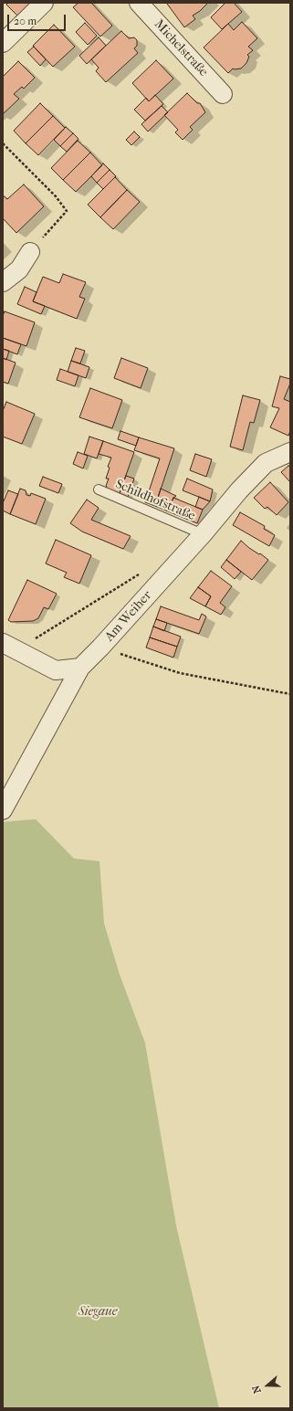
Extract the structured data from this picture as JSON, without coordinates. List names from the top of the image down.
{
  "streets": {
    "street": ["Michelstraße", "Am Weiher"],
    "lane": ["Schildhofstraße"]
  },
  "crossings": [
    ["Schildhofstraße", "Am Weiher"]
  ],
  "parks": ["Siegaue"],
  "scale_bar": "20 m",
  "north": "left"
}
